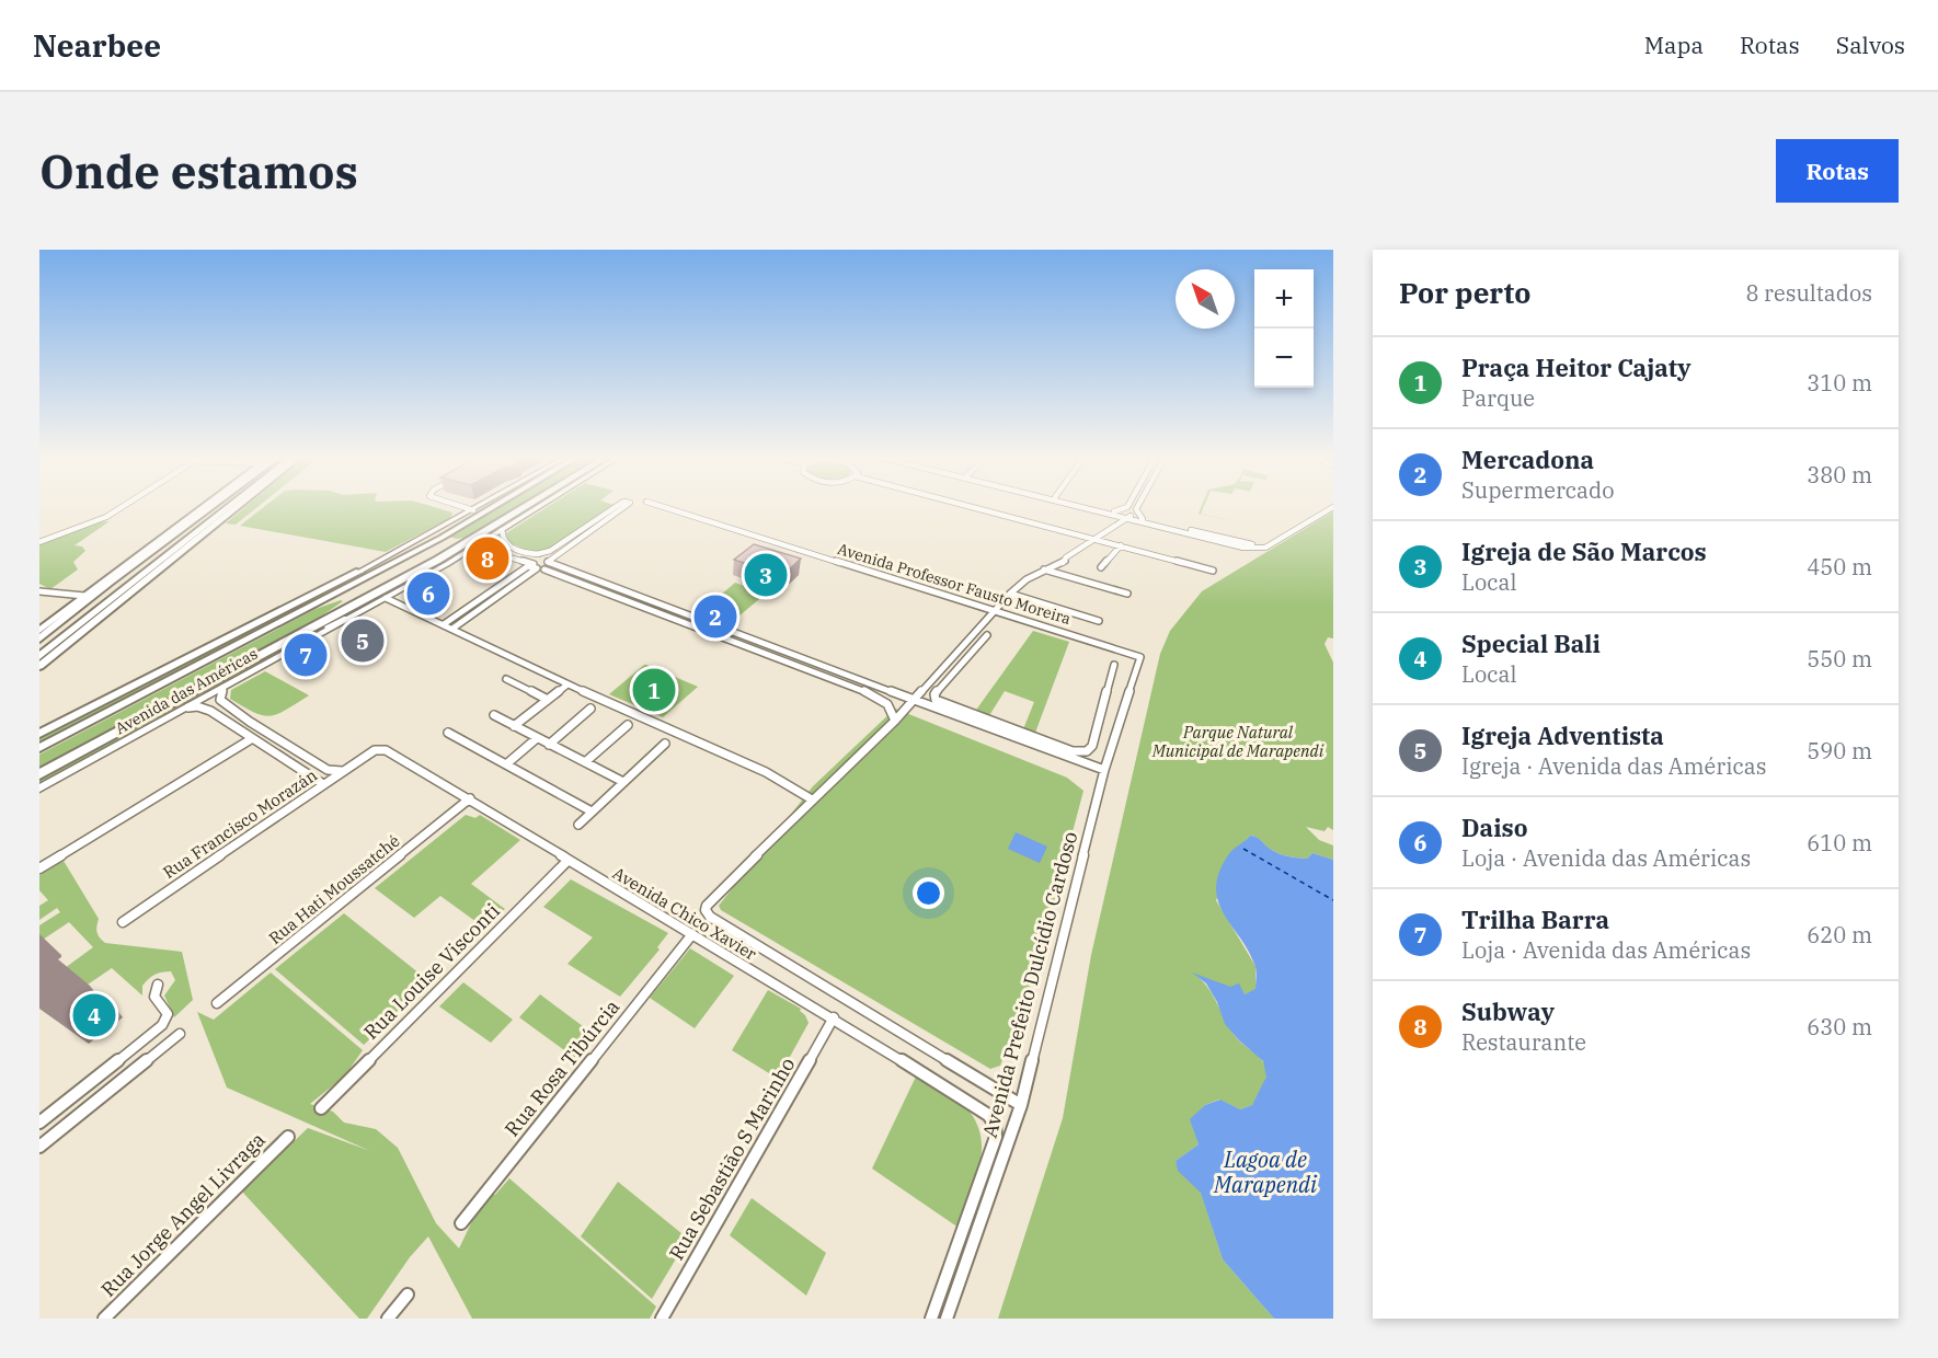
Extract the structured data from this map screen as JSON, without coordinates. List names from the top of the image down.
{
  "streets": {
    "main road": ["Avenida das Américas"],
    "street": [
      "Avenida Professor Fausto Moreira",
      "Rua Francisco Morazán",
      "Rua Hati Moussatché",
      "Avenida Chico Xavier",
      "Rua Louise Visconti",
      "Avenida Prefeito Dulcídio Cardoso",
      "Rua Rosa Tibúrcia",
      "Rua Sebastião S Marinho",
      "Rua Jorge Angel Livraga"
    ]
  },
  "crossings": [
    ["Avenida Professor Fausto Moreira", "Avenida Prefeito Dulcídio Cardoso"],
    ["Rua Francisco Morazán", "Avenida Chico Xavier"],
    ["Rua Hati Moussatché", "Avenida Chico Xavier"],
    ["Avenida Chico Xavier", "Rua Louise Visconti"],
    ["Avenida Chico Xavier", "Avenida Prefeito Dulcídio Cardoso"],
    ["Avenida Chico Xavier", "Rua Rosa Tibúrcia"],
    ["Avenida Chico Xavier", "Rua Sebastião S Marinho"]
  ],
  "water": ["Lagoa de Marapendi"],
  "parks": ["Parque Natural Municipal de Marapendi"],
  "north": "top left",
  "page": {
    "header": "Nearbee",
    "nav": ["Mapa", "Rotas", "Salvos"],
    "buttons": "Rotas",
    "title": "Onde estamos",
    "heading": ["Por perto", "8 resultados"],
    "map_buttons": ["+", "−"],
    "list": [
      {
        "mark": "1",
        "name": "Praça Heitor Cajaty",
        "note": "Parque",
        "value": "310 m"
      },
      {
        "mark": "2",
        "name": "Mercadona",
        "note": "Supermercado",
        "value": "380 m"
      },
      {
        "mark": "3",
        "name": "Igreja de São Marcos",
        "note": "Local",
        "value": "450 m"
      },
      {
        "mark": "4",
        "name": "Special Bali",
        "note": "Local",
        "value": "550 m"
      },
      {
        "mark": "5",
        "name": "Igreja Adventista",
        "note": "Igreja · Avenida das Américas",
        "value": "590 m"
      },
      {
        "mark": "6",
        "name": "Daiso",
        "note": "Loja · Avenida das Américas",
        "value": "610 m"
      },
      {
        "mark": "7",
        "name": "Trilha Barra",
        "note": "Loja · Avenida das Américas",
        "value": "620 m"
      },
      {
        "mark": "8",
        "name": "Subway",
        "note": "Restaurante",
        "value": "630 m"
      }
    ],
    "pins": [
      "8",
      "3",
      "6",
      "2",
      "5",
      "7",
      "1",
      "4"
    ]
  }
}
